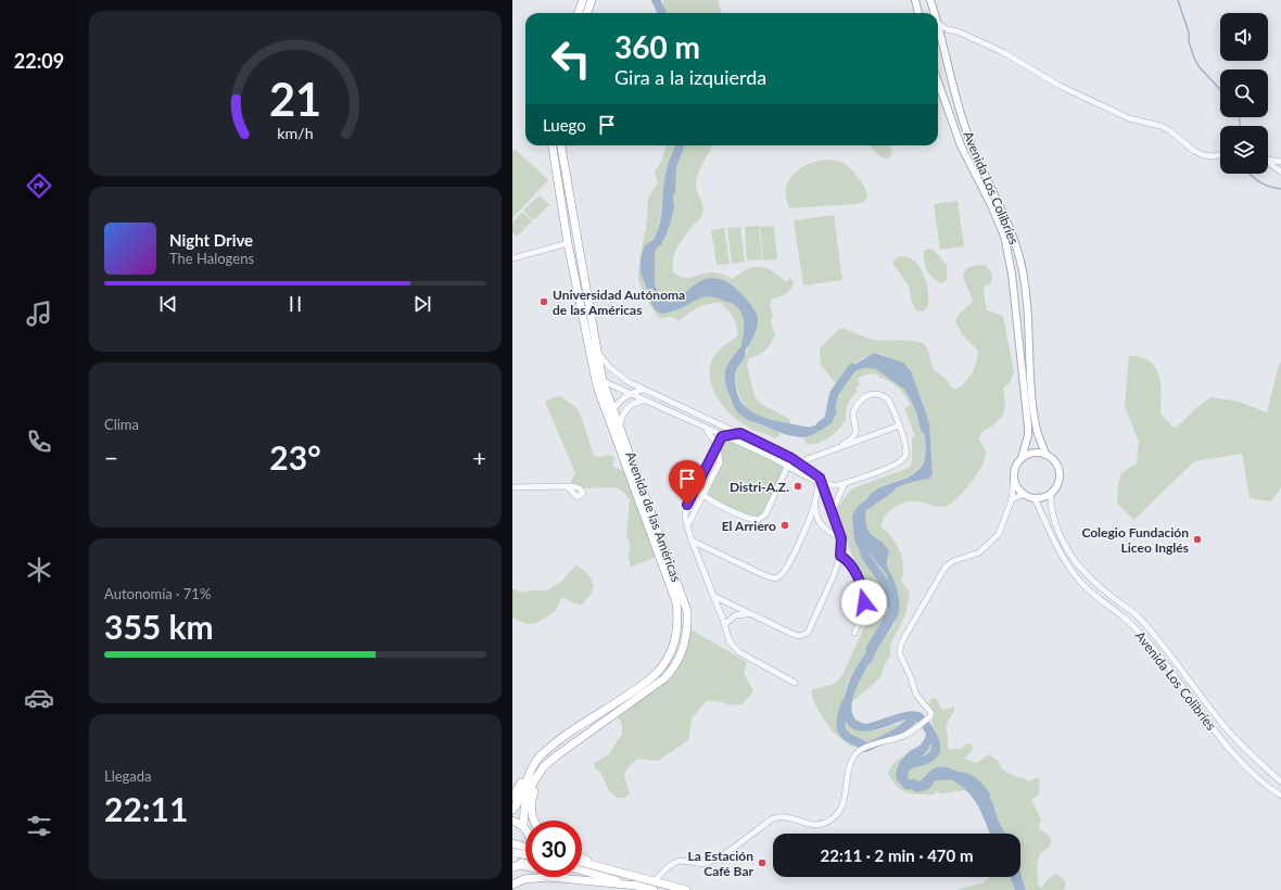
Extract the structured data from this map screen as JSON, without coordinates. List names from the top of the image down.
{
  "streets": {
    "highway": ["Avenida de las Américas"],
    "main road": ["Avenida Los Colibríes"]
  },
  "places": [
    "Universidad Autónoma de las Américas",
    "Distri-A.Z.",
    "El Arriero",
    "Colegio Fundación Liceo Inglés",
    "La Estación Café Bar"
  ],
  "page": {
    "tabs": "22:09",
    "turn": ["360 m", "Gira a la izquierda"],
    "then": "Luego",
    "song": ["Night Drive", "The Halogens"],
    "tile": [
      "Clima",
      ["Autonomía · 71%", "355 km"],
      ["Llegada", "22:11"]
    ],
    "heat": ["−", "23°", "+"],
    "limit": "30",
    "trip": "22:11 · 2 min · 470 m",
    "gauge": ["21", "km/h"]
  }
}
